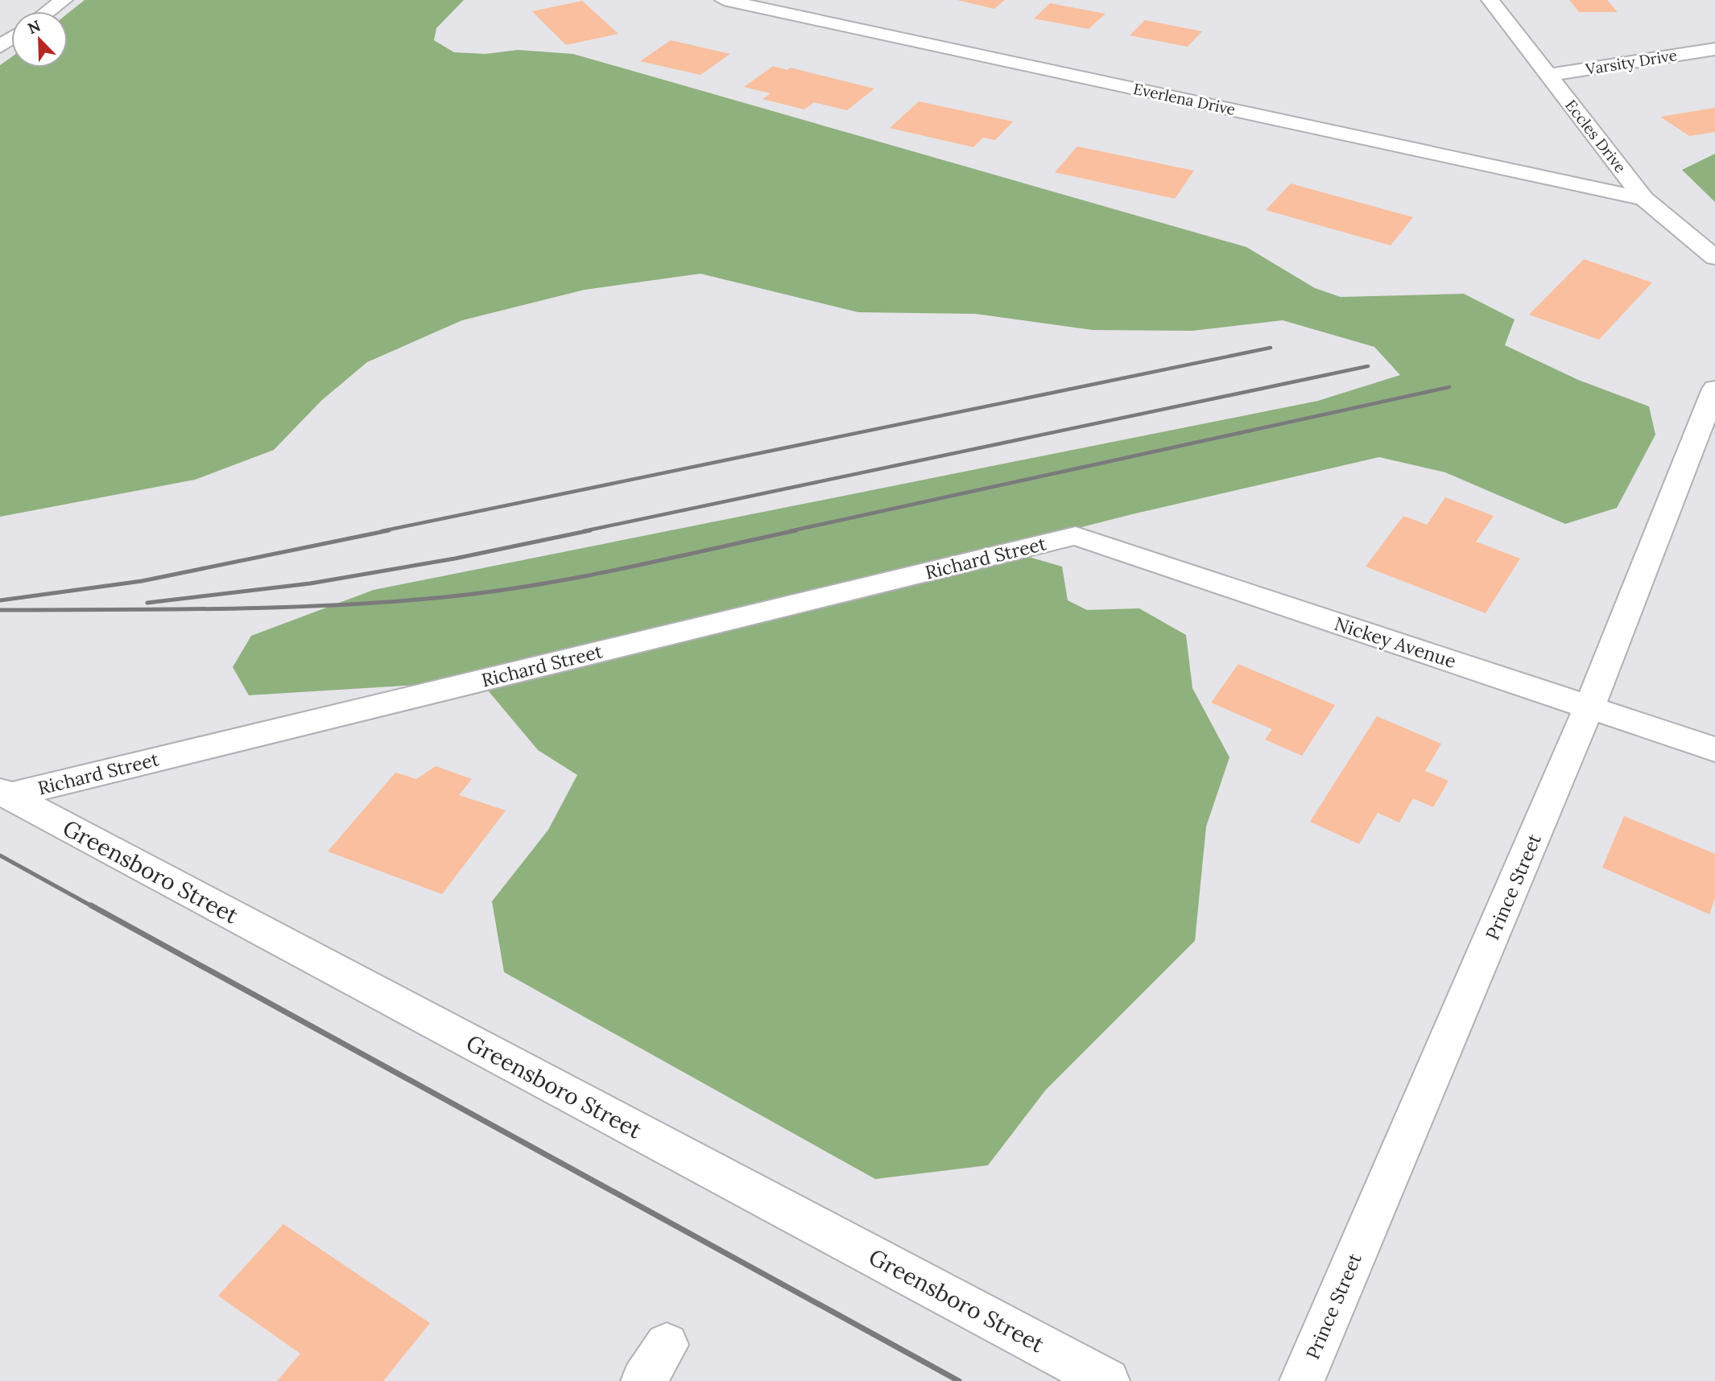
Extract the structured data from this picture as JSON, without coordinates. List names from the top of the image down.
{
  "streets": {
    "street": [
      "Varsity Drive",
      "Everlena Drive",
      "Eccles Drive",
      "Richard Street",
      "Nickey Avenue",
      "Greensboro Street",
      "Prince Street"
    ]
  },
  "crossings": [
    ["Varsity Drive", "Eccles Drive"],
    ["Everlena Drive", "Eccles Drive"],
    ["Richard Street", "Nickey Avenue"],
    ["Richard Street", "Greensboro Street"],
    ["Nickey Avenue", "Prince Street"]
  ],
  "north": "top left"
}
